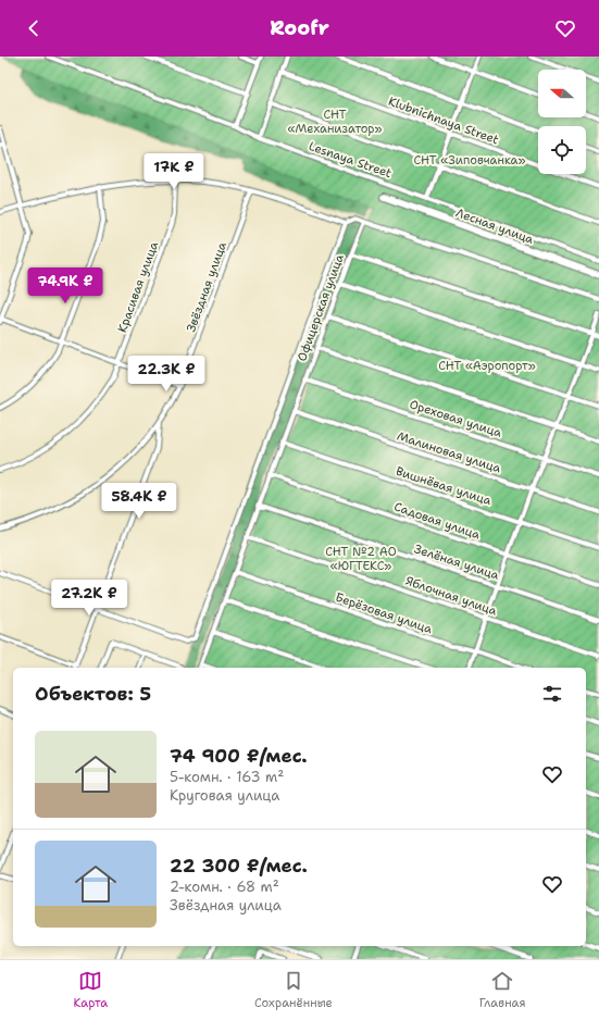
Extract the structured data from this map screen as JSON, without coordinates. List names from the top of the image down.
{
  "streets": {
    "street": [
      "Klubnichnaya Street",
      "Lesnaya Street",
      "Лесная улица",
      "Красивая улица",
      "Звёздная улица",
      "Офицерская улица",
      "Ореховая улица",
      "Малиновая улица",
      "Вишнёвая улица",
      "Садовая улица",
      "Зелёная улица",
      "Яблочная улица",
      "Берёзовая улица"
    ]
  },
  "crossings": [
    ["Офицерская улица", "Ореховая улица"],
    ["Офицерская улица", "Малиновая улица"],
    ["Офицерская улица", "Вишнёвая улица"],
    ["Офицерская улица", "Садовая улица"],
    ["Офицерская улица", "Зелёная улица"],
    ["Офицерская улица", "Яблочная улица"],
    ["Офицерская улица", "Берёзовая улица"]
  ],
  "parks": [
    "СНТ «Механизатор»",
    "СНТ «Зиповчанка»",
    "СНТ «Аэропорт»",
    "СНТ №2 АО «ЮГТЕКС»"
  ],
  "north": "left",
  "page": {
    "header": "Roofr",
    "price": [
      "17K ₽",
      "74.9K ₽",
      "22.3K ₽",
      "58.4K ₽",
      "27.2K ₽"
    ],
    "heading": "Объектов: 5",
    "list": [
      {
        "name": "74 900 ₽/мес.",
        "note": "5-комн. · 163 m² · Круговая улица"
      },
      {
        "name": "22 300 ₽/мес.",
        "note": "2-комн. · 68 m² · Звёздная улица"
      }
    ],
    "tabs": ["Карта", "Сохранённые", "Главная"]
  }
}
